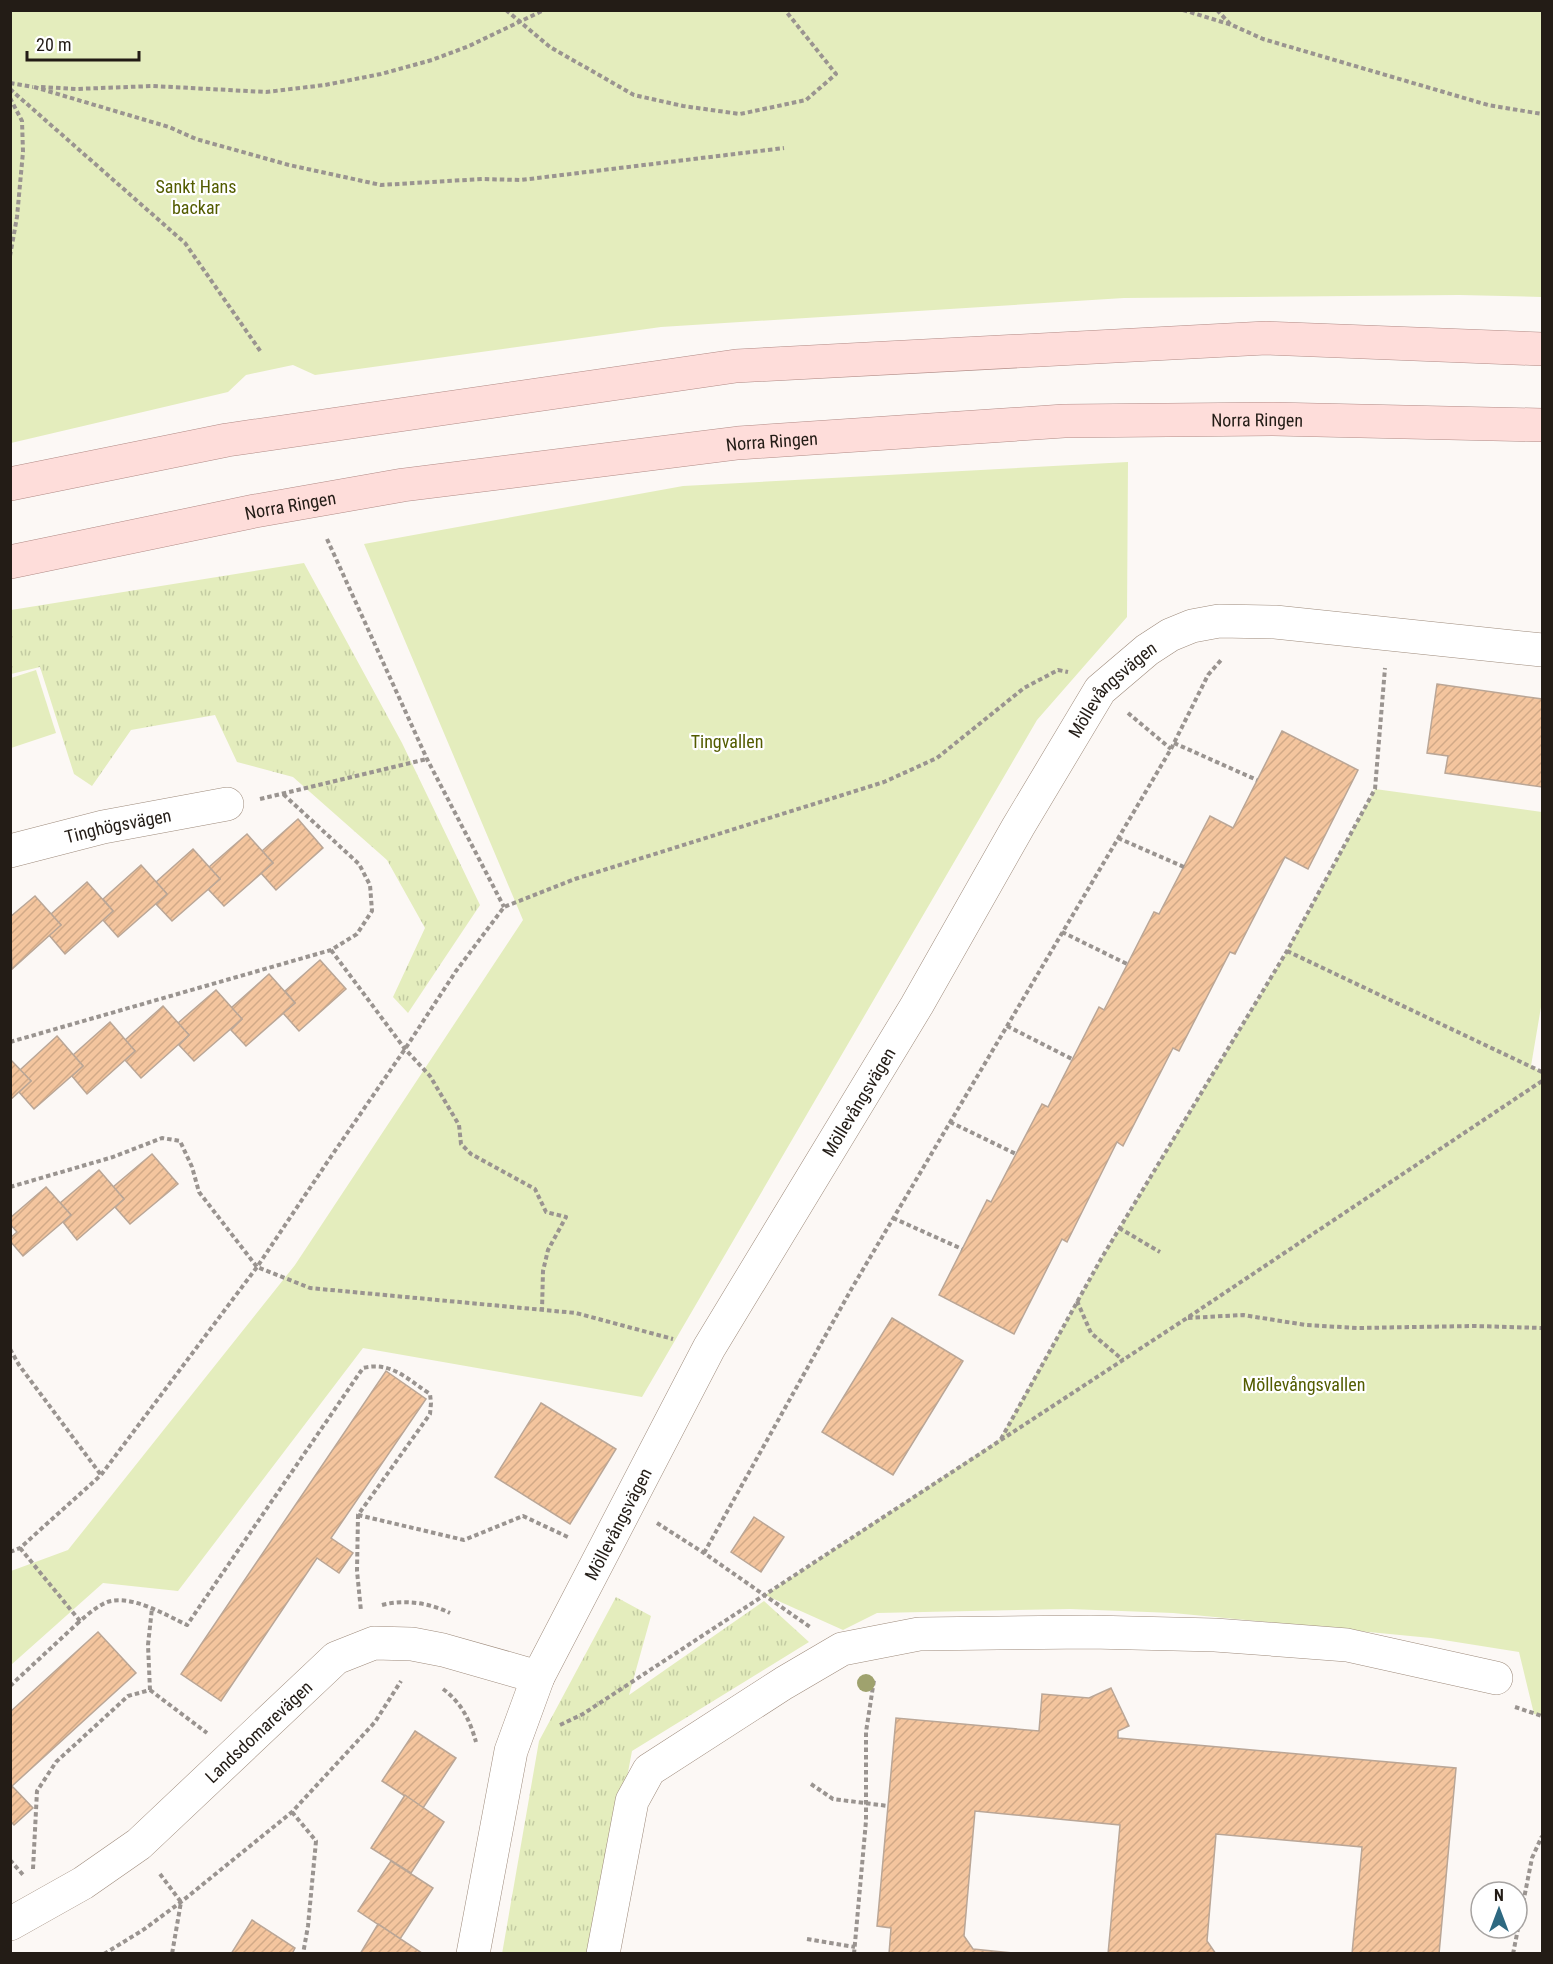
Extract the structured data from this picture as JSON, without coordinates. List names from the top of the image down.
{
  "streets": {
    "main road": ["Norra Ringen"],
    "street": ["Möllevångsvägen", "Tinghögsvägen", "Landsdomarevägen"]
  },
  "crossings": [
    ["Möllevångsvägen", "Landsdomarevägen"]
  ],
  "parks": ["Sankt Hans backar", "Tingvallen", "Möllevångsvallen"],
  "scale_bar": "20 m",
  "north": "top"
}
